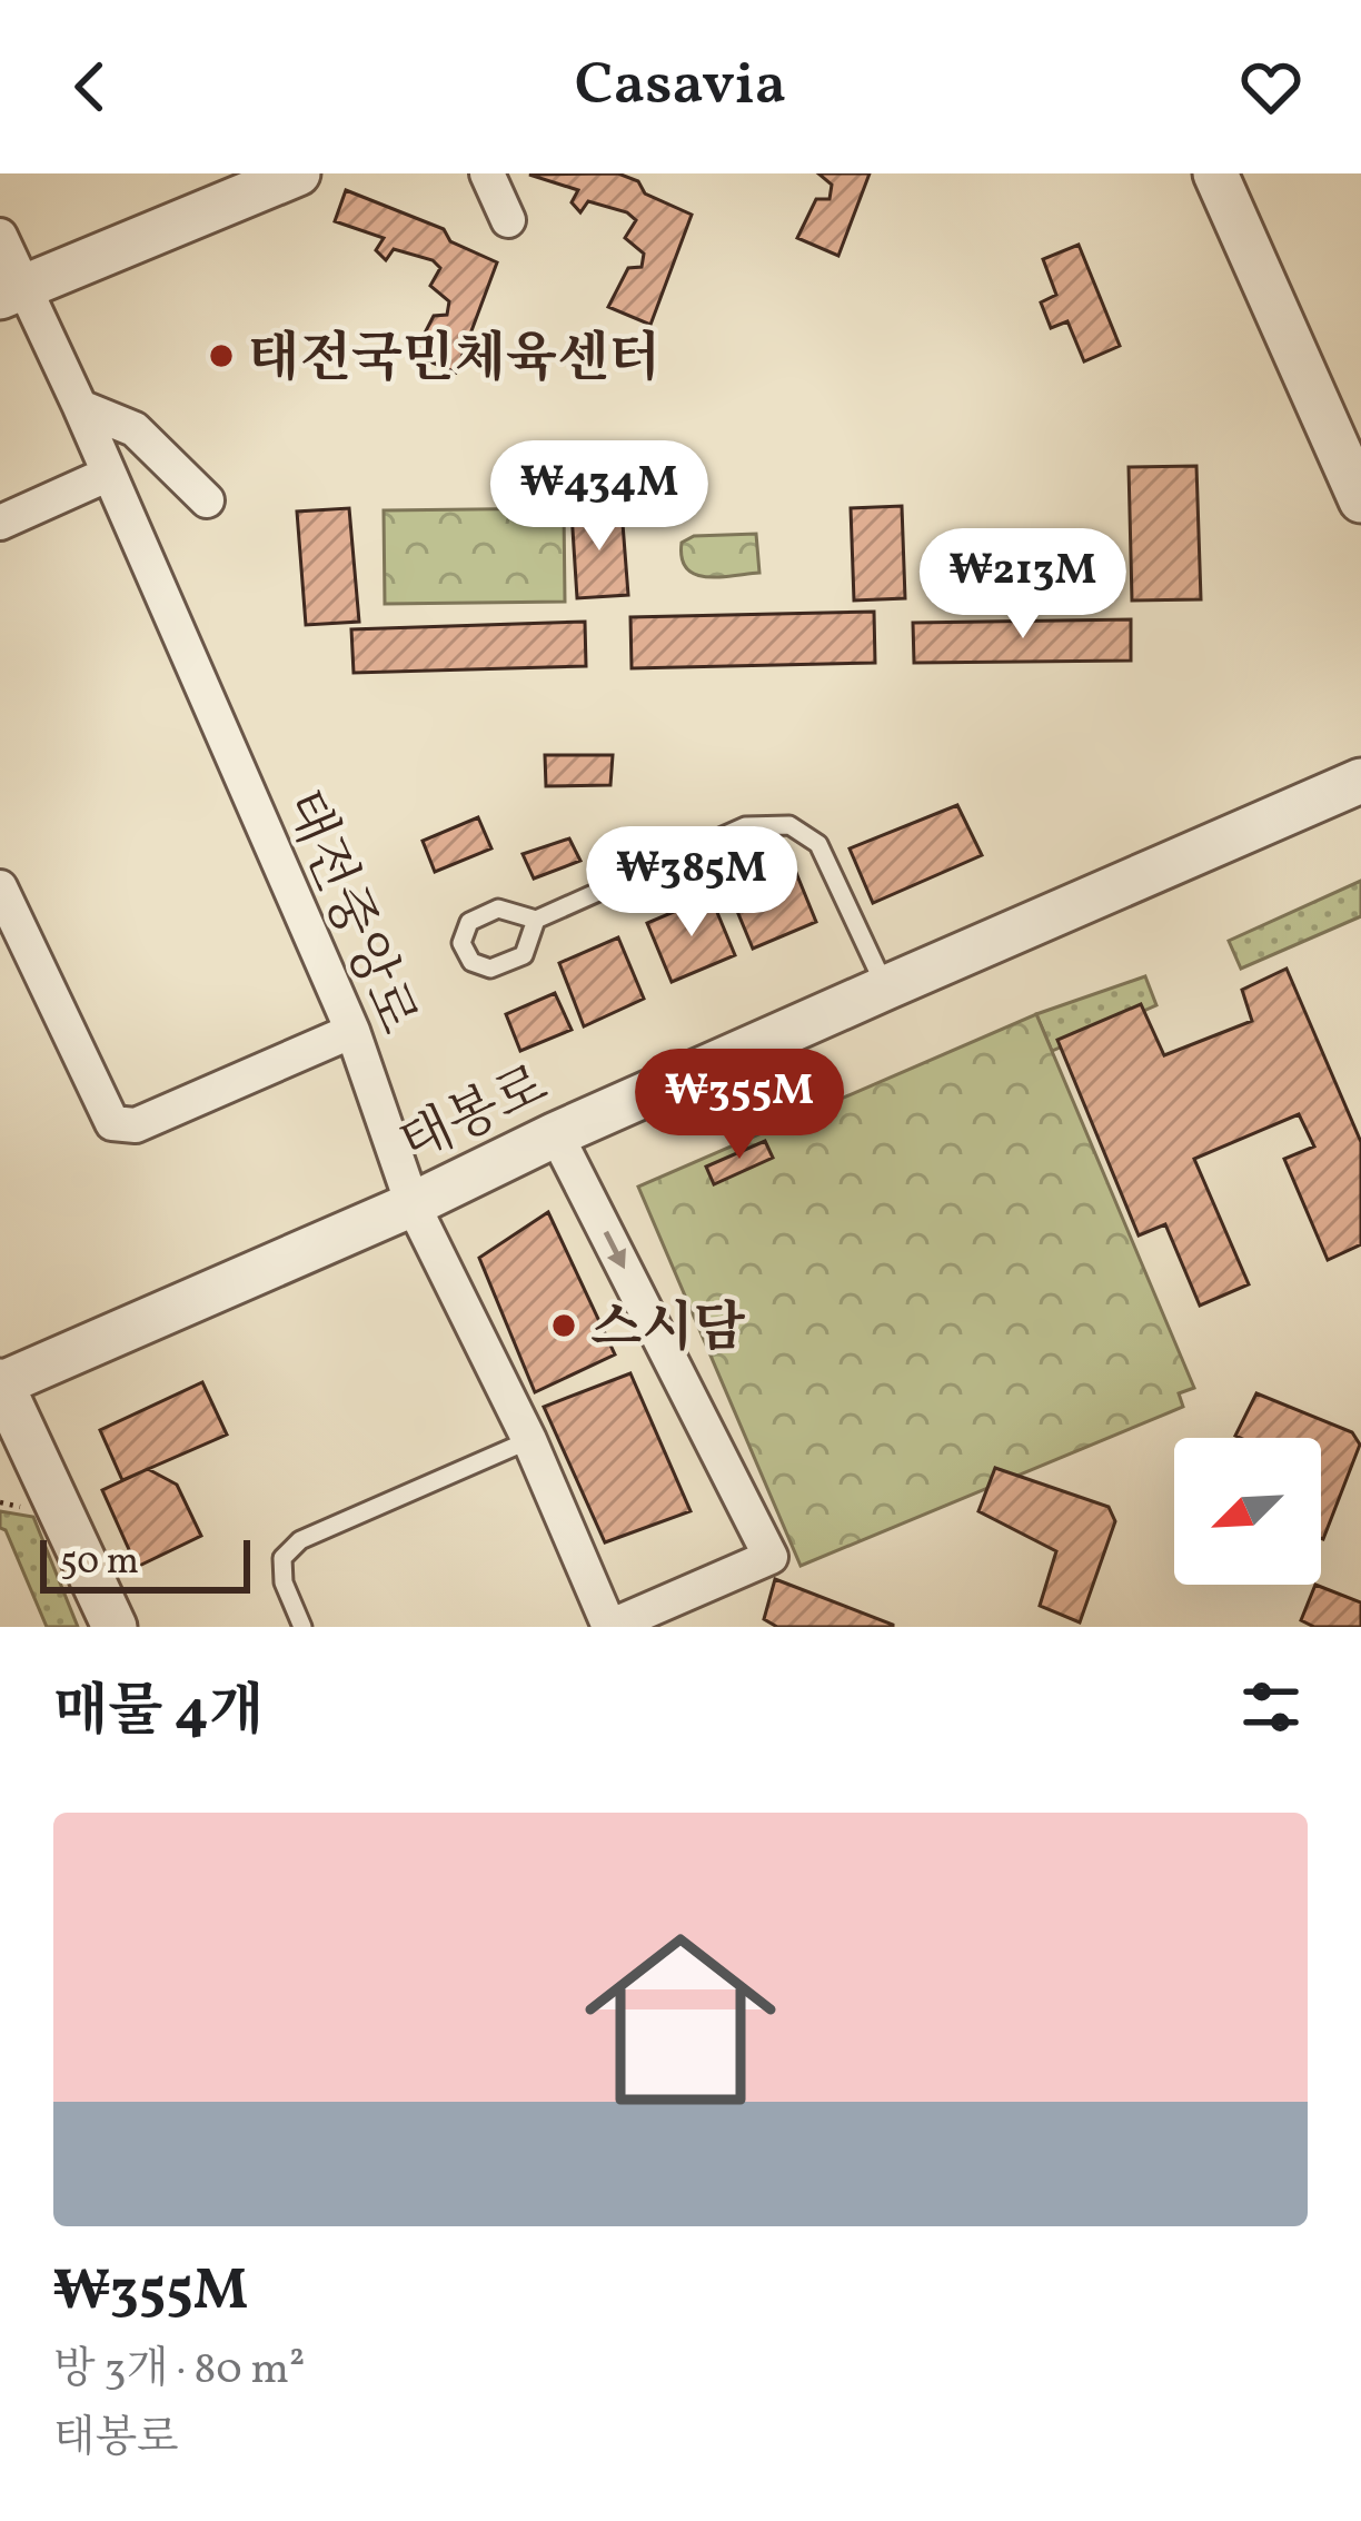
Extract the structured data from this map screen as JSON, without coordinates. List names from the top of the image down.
{
  "streets": {
    "street": ["태전중앙로", "태봉로"]
  },
  "crossings": [
    ["태전중앙로", "태봉로"]
  ],
  "places": ["태전국민체육센터", "스시담"],
  "scale_bar": "50 m",
  "north": "bottom left",
  "page": {
    "header": "Casavia",
    "price": [
      "₩434M",
      "₩213M",
      "₩385M",
      "₩355M"
    ],
    "scale": "50 m",
    "heading": "매물 4개",
    "list": [
      {
        "name": "₩355M",
        "note": "방 3개 · 80 m² · 태봉로"
      }
    ]
  }
}
